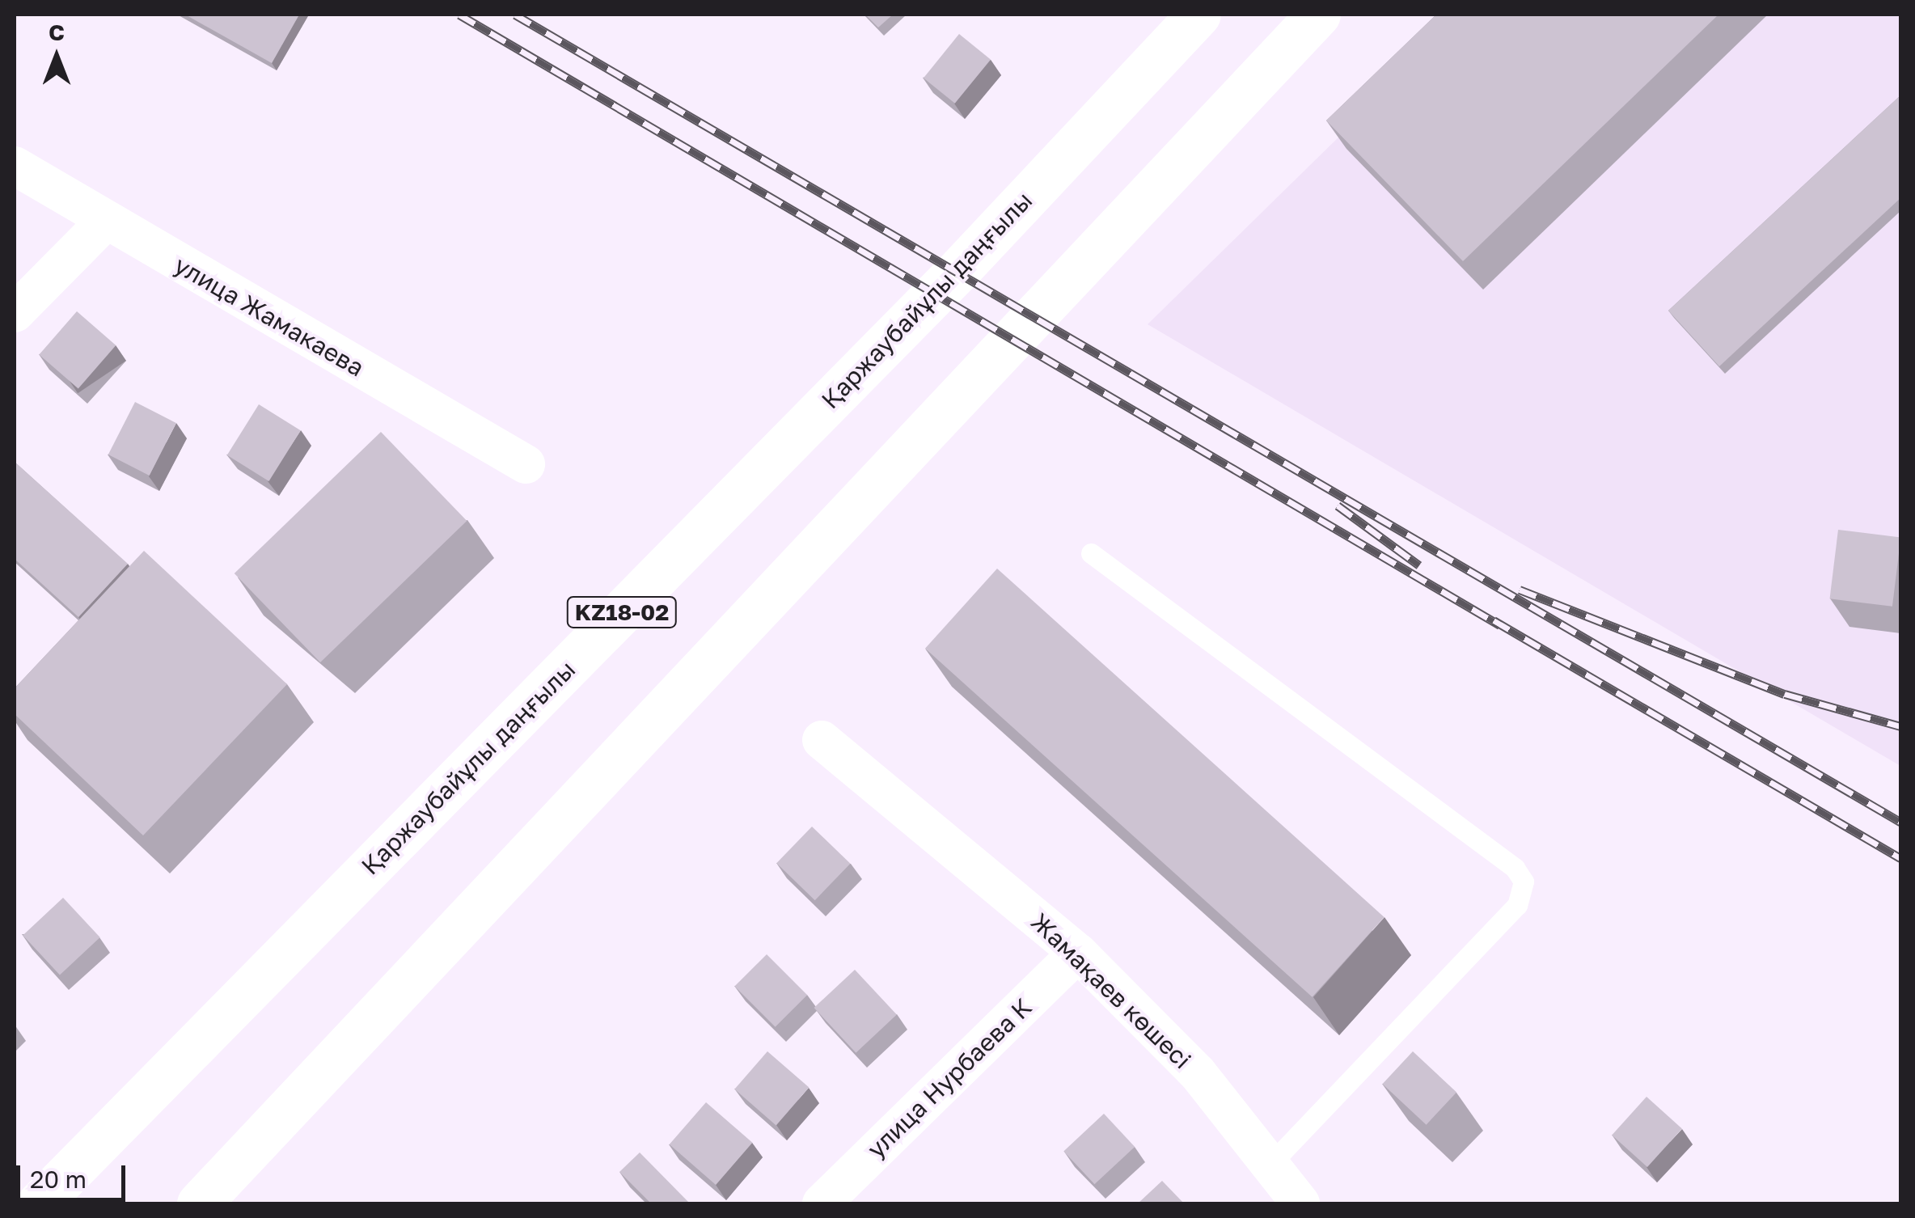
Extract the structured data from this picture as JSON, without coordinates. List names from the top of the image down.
{
  "streets": {
    "highway": ["Қаржаубайұлы даңғылы", "KZ18-02"],
    "street": ["улица Жамакаева", "Жамақаев көшесі", "улица Нурбаева К"]
  },
  "crossings": [
    ["Жамақаев көшесі", "улица Нурбаева К"]
  ],
  "scale_bar": "20 m",
  "north": "top"
}
